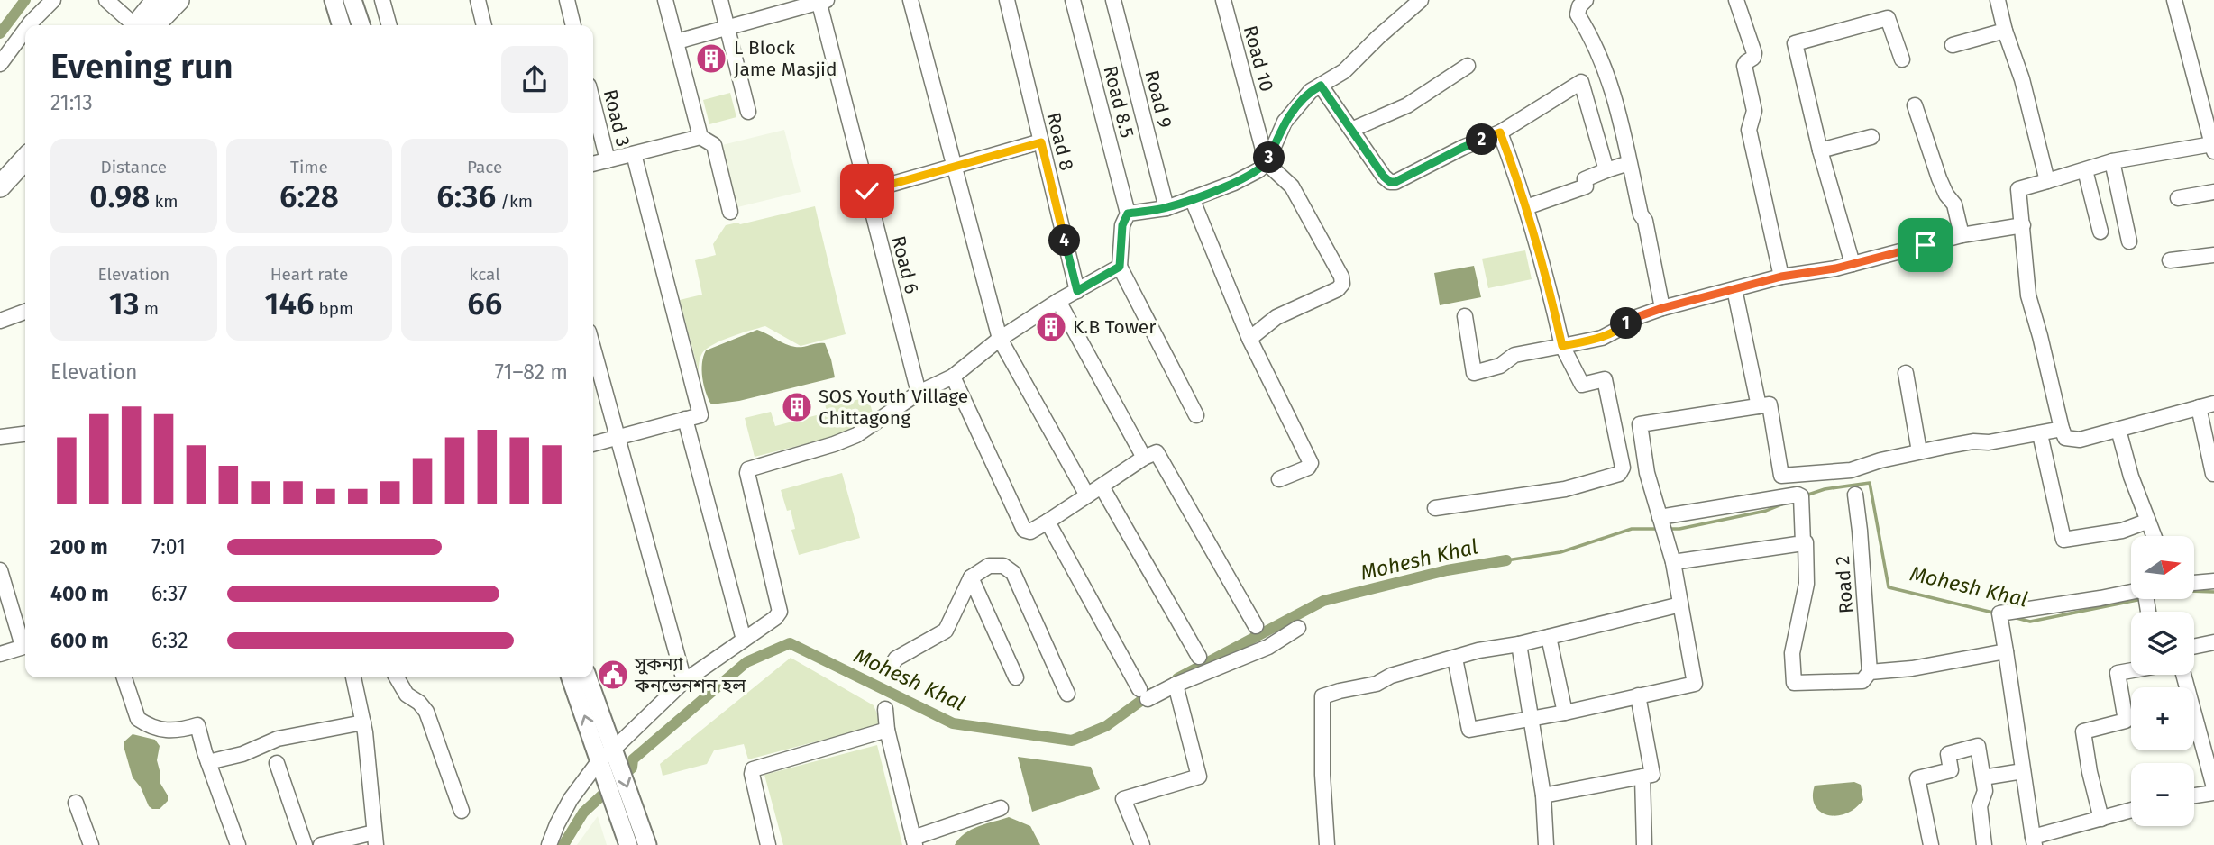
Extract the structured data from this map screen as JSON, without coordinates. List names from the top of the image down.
{
  "streets": {
    "street": [
      "Road 10",
      "Road 9",
      "Road 8.5",
      "Road 3",
      "Road 8",
      "Road 6",
      "Road 2"
    ]
  },
  "water": ["Mohesh Khal"],
  "places": {
    "building": ["L Block Jame Masjid", "K.B Tower", "SOS Youth Village Chittagong"],
    "public building": ["সুকন্যা কনভেনশন হল"]
  },
  "north": "right",
  "page": {
    "heading": ["Evening run", "21:13"],
    "pins": [
      "2",
      "3",
      "4",
      "1"
    ],
    "stats": [
      ["Distance", "0.98 km"],
      ["Time", "6:28"],
      ["Pace", "6:36 /km"],
      ["Elevation", "13 m"],
      ["Heart rate", "146 bpm"],
      ["kcal", "66"]
    ],
    "chart": ["Elevation", "71–82 m"],
    "list": [
      {
        "name": "200 m",
        "note": "7:01"
      },
      {
        "name": "400 m",
        "note": "6:37"
      },
      {
        "name": "600 m",
        "note": "6:32"
      }
    ],
    "map_buttons": ["+", "−"]
  }
}
